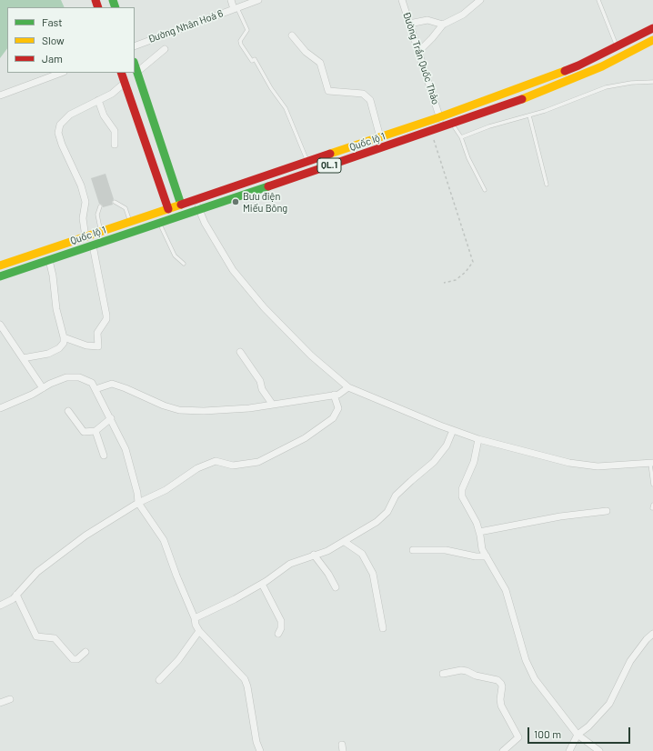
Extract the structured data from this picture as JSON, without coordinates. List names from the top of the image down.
{
  "streets": {
    "main road": ["Quốc lộ 1", "QL.1"],
    "street": ["Đường Nhân Hoà 6", "Đường Trần Quốc Thảo"]
  },
  "crossings": [
    ["Đường Trần Quốc Thảo", "Quốc lộ 1"]
  ],
  "places": ["Bưu điện Miếu Bông"],
  "legend": ["Fast", "Slow", "Jam"],
  "scale_bar": "100 m"
}
